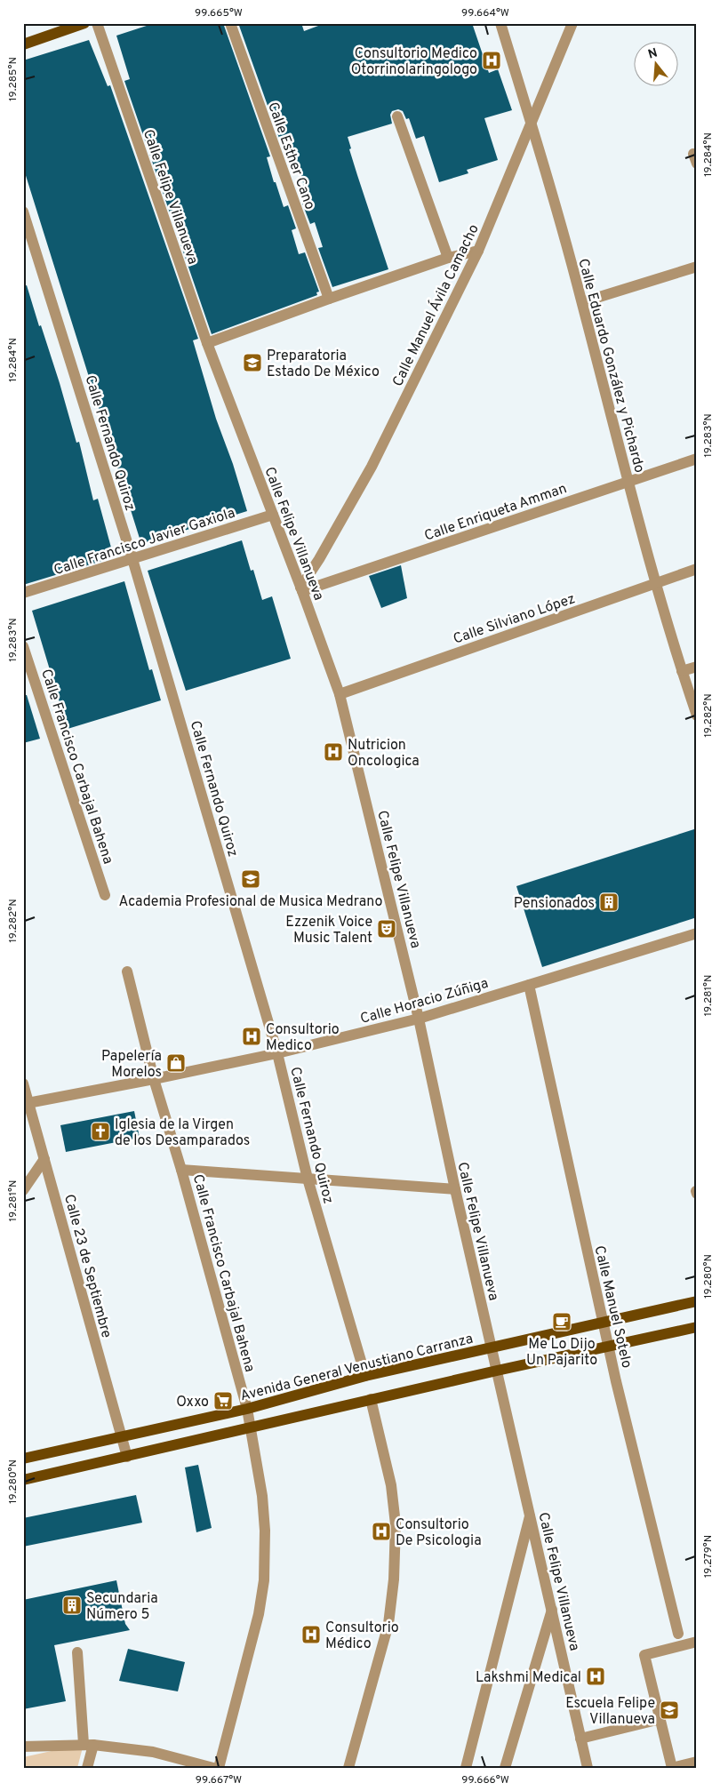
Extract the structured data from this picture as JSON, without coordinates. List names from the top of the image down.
{
  "streets": {
    "main road": ["Avenida General Venustiano Carranza"],
    "street": [
      "Calle Esther Cano",
      "Calle Felipe Villanueva",
      "Calle Manuel Ávila Camacho",
      "Calle Eduardo González y Pichardo",
      "Calle Fernando Quiroz",
      "Calle Enriqueta Amman",
      "Calle Francisco Javier Gaxiola",
      "Calle Silviano López",
      "Calle Francisco Carbajal Bahena",
      "Calle Horacio Zúñiga",
      "Calle 23 de Septiembre",
      "Calle Manuel Sotelo"
    ]
  },
  "crossings": [
    ["Calle Felipe Villanueva", "Calle Manuel Ávila Camacho"],
    ["Calle Felipe Villanueva", "Calle Enriqueta Amman"],
    ["Calle Felipe Villanueva", "Calle Francisco Javier Gaxiola"],
    ["Calle Felipe Villanueva", "Calle Silviano López"],
    ["Calle Felipe Villanueva", "Calle Horacio Zúñiga"],
    ["Calle Felipe Villanueva", "Avenida General Venustiano Carranza"],
    ["Calle Manuel Ávila Camacho", "Calle Eduardo González y Pichardo"],
    ["Calle Manuel Ávila Camacho", "Calle Enriqueta Amman"],
    ["Calle Eduardo González y Pichardo", "Calle Enriqueta Amman"],
    ["Calle Eduardo González y Pichardo", "Calle Silviano López"],
    ["Calle Fernando Quiroz", "Calle Francisco Javier Gaxiola"],
    ["Calle Fernando Quiroz", "Calle Horacio Zúñiga"],
    ["Calle Fernando Quiroz", "Avenida General Venustiano Carranza"],
    ["Calle Francisco Carbajal Bahena", "Calle Horacio Zúñiga"],
    ["Calle Francisco Carbajal Bahena", "Avenida General Venustiano Carranza"],
    ["Calle Horacio Zúñiga", "Calle 23 de Septiembre"],
    ["Calle Horacio Zúñiga", "Calle Manuel Sotelo"],
    ["Calle 23 de Septiembre", "Avenida General Venustiano Carranza"],
    ["Calle Manuel Sotelo", "Avenida General Venustiano Carranza"]
  ],
  "places": {
    "hospital": [
      "Consultorio Medico Otorrinolaringologo",
      "Nutricion Oncologica",
      "Consultorio Medico",
      "Consultorio De Psicologia",
      "Consultorio Médico",
      "Lakshmi Medical"
    ],
    "school or university": ["Preparatoria Estado De México", "Academia Profesional de Musica Medrano", "Escuela Felipe Villanueva"],
    "building": ["Pensionados", "Secundaria Número 5"],
    "theatre": ["Ezzenik Voice Music Talent"],
    "shop": ["Papelería Morelos"],
    "church": ["Iglesia de la Virgen de los Desamparados"],
    "cafe": ["Me Lo Dijo Un Pajarito"],
    "supermarket": ["Oxxo"]
  },
  "north": "top",
  "coordinates": [
    "99.665°W",
    "99.664°W",
    "19.285°N",
    "19.284°N",
    "19.283°N",
    "19.282°N",
    "19.281°N",
    "19.280°N",
    "19.279°N",
    "99.667°W",
    "99.666°W"
  ]
}
